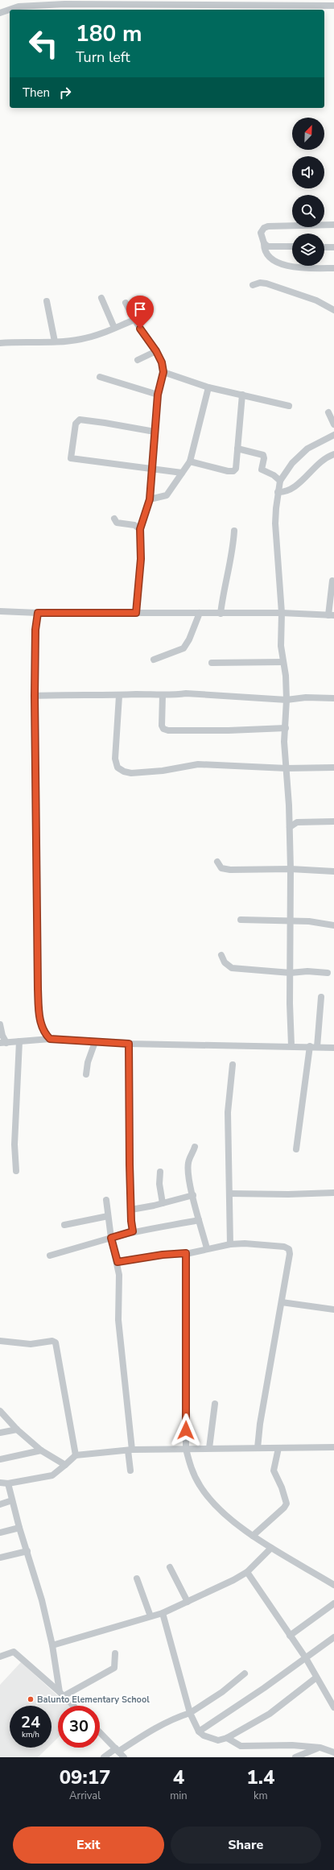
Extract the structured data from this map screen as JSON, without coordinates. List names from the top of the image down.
{
  "places": ["Balunto Elementary School"],
  "north": "top right",
  "page": {
    "turn": ["180 m", "Turn left"],
    "then": "Then",
    "speed": "24 km/h",
    "limit": "30",
    "eta": [
      "09:17",
      "Arrival",
      "4",
      "min",
      "1.4",
      "km"
    ],
    "buttons": ["Exit", "Share"]
  }
}
